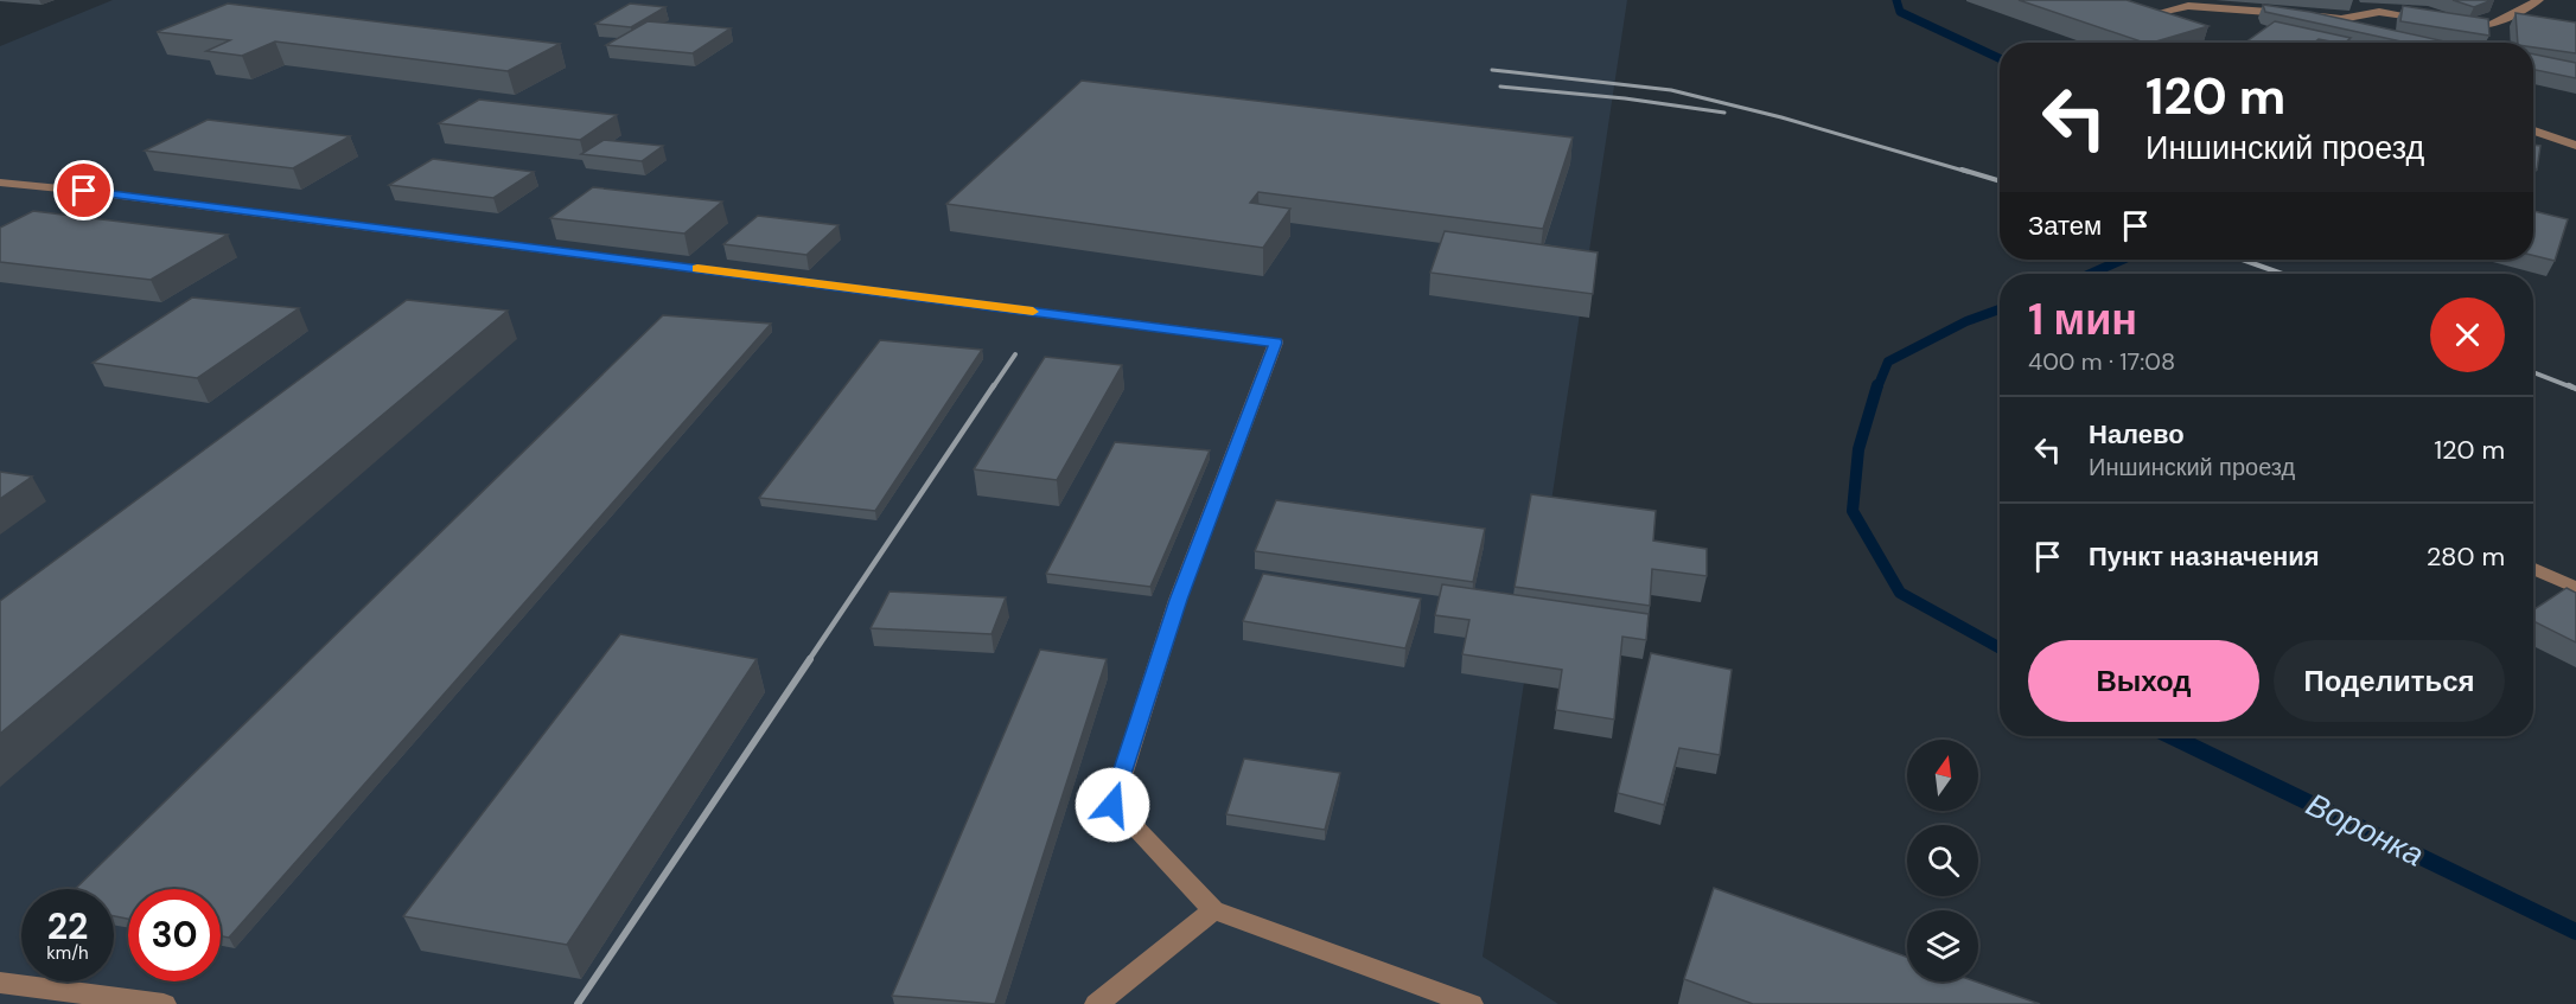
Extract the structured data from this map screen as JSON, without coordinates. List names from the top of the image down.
{
  "water": ["Воронка"],
  "north": "top",
  "page": {
    "turn": ["120 m", "Иншинский проезд"],
    "then": "Затем",
    "heading": ["1 мин", "400 m · 17:08"],
    "list": [
      {
        "name": "Налево",
        "note": "Иншинский проезд",
        "value": "120 m"
      },
      {
        "name": "Пункт назначения",
        "value": "280 m"
      }
    ],
    "buttons": ["Выход", "Поделиться"],
    "speed": "22 km/h",
    "limit": "30"
  }
}
